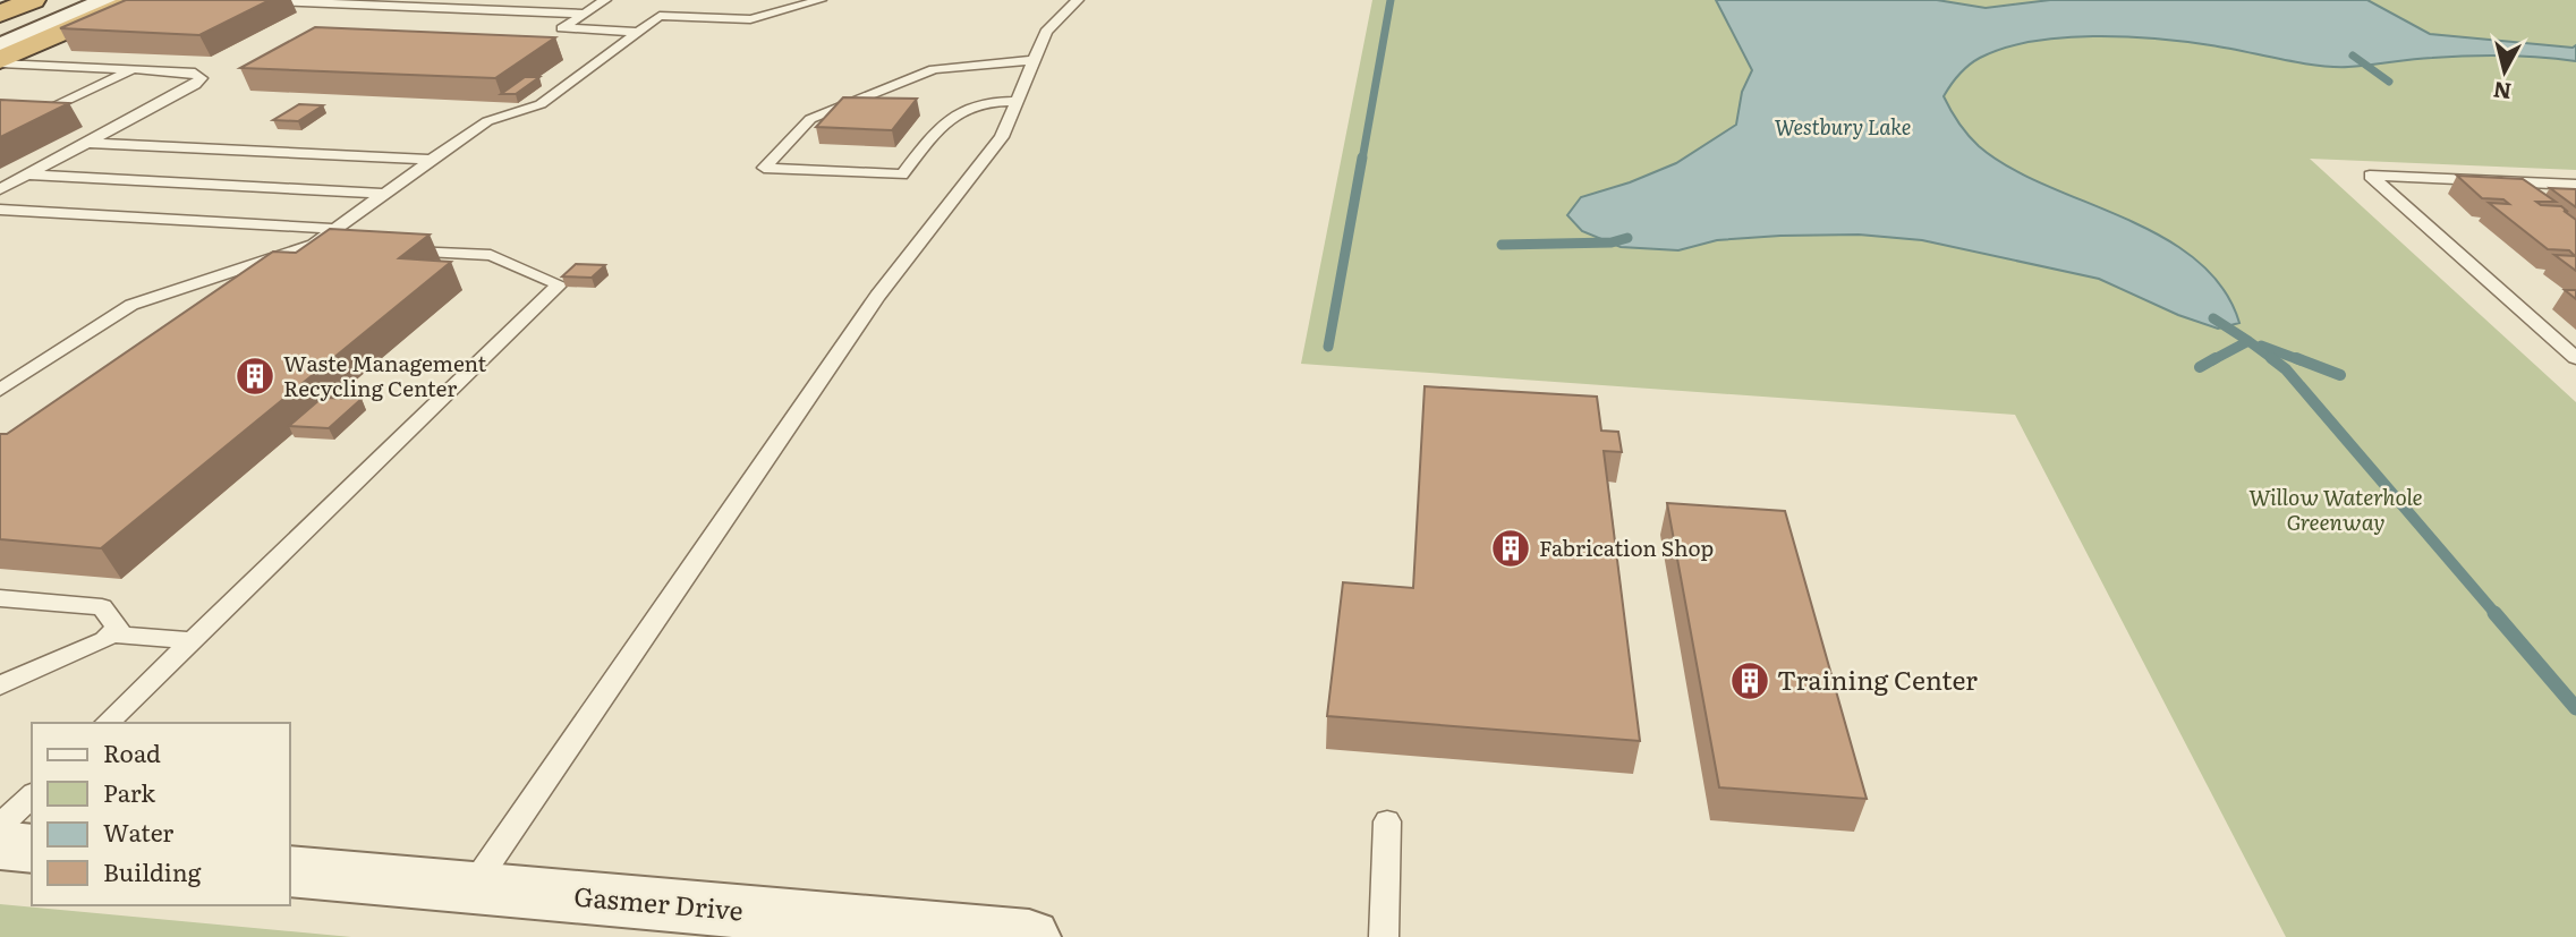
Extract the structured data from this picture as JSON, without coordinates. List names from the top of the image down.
{
  "streets": {
    "street": ["Gasmer Drive"]
  },
  "water": ["Westbury Lake"],
  "parks": ["Willow Waterhole Greenway"],
  "places": {
    "building": ["Waste Management Recycling Center", "Fabrication Shop", "Training Center"]
  },
  "legend": [
    "Road",
    "Park",
    "Water",
    "Building"
  ],
  "north": "bottom"
}
